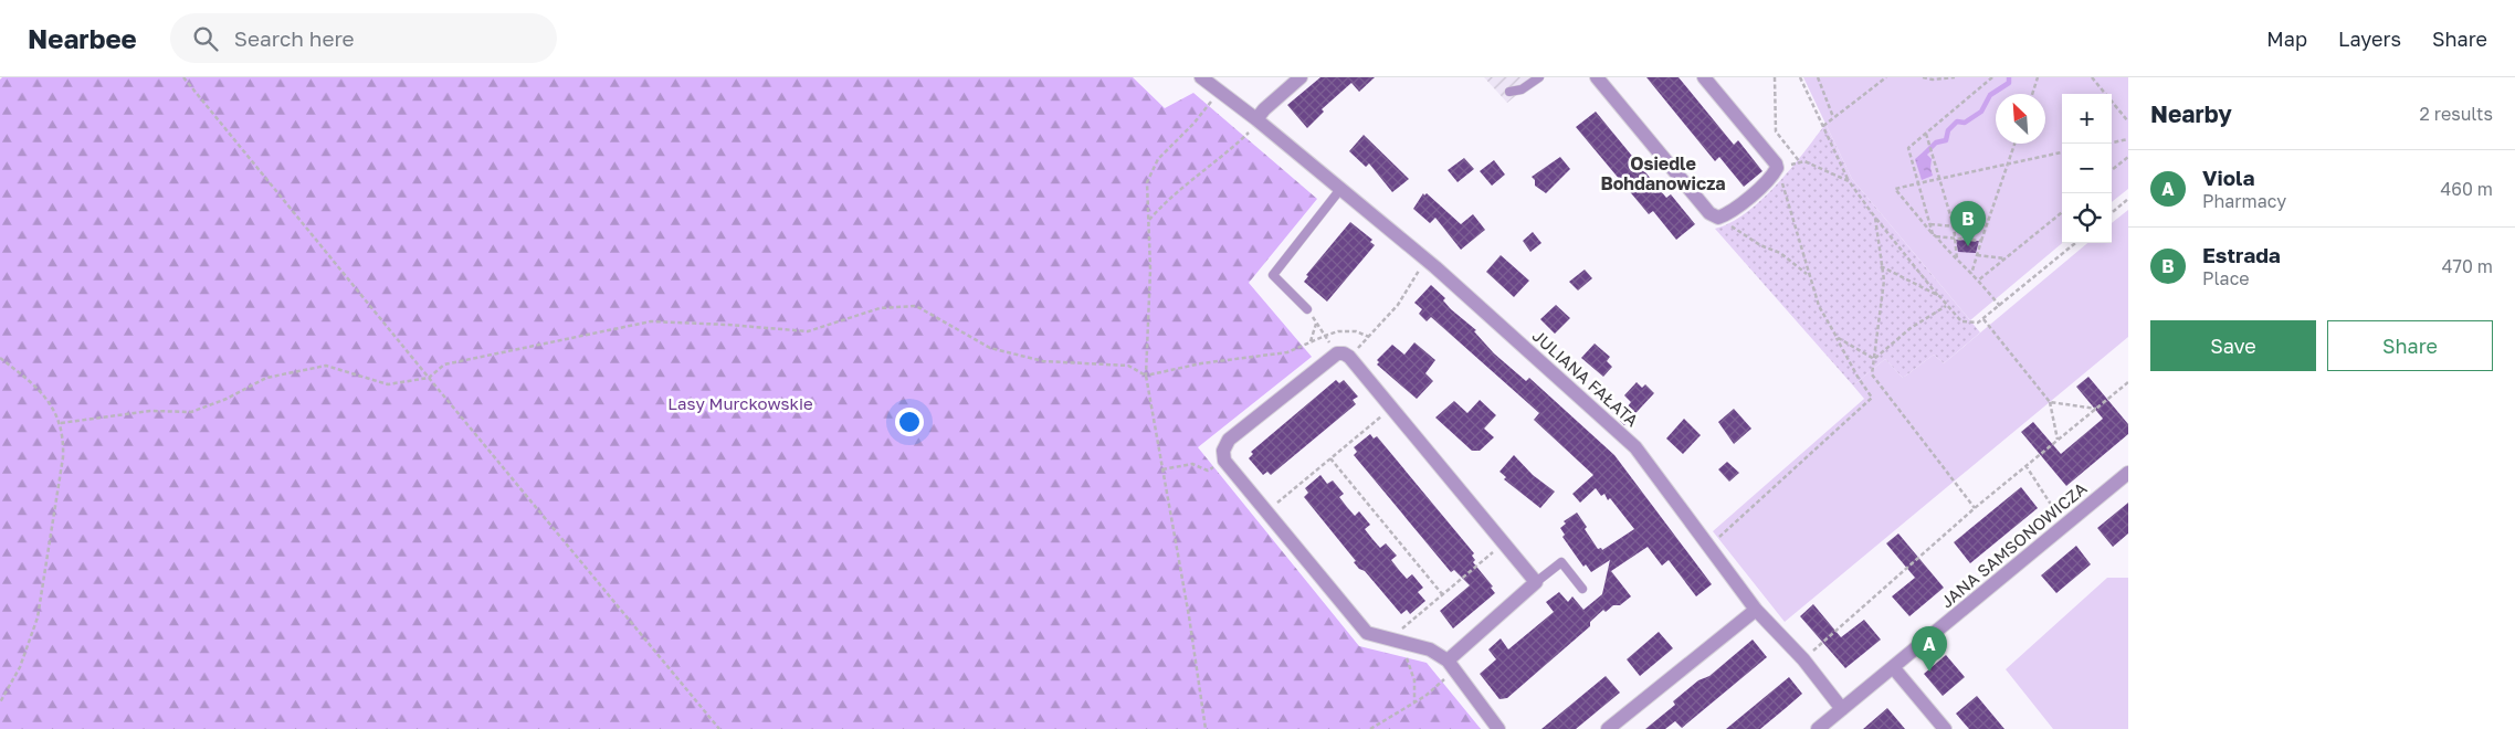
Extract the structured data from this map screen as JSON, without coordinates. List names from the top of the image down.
{
  "streets": {
    "street": ["JULIANA FAŁATA", "JANA SAMSONOWICZA"]
  },
  "crossings": [
    ["JULIANA FAŁATA", "JANA SAMSONOWICZA"]
  ],
  "districts": ["Osiedle Bohdanowicza"],
  "parks": ["Lasy Murckowskie"],
  "north": "top left",
  "page": {
    "header": "Nearbee",
    "search": "Search here",
    "nav": ["Map", "Layers", "Share"],
    "heading": ["Nearby", "2 results"],
    "map_buttons": ["+", "−"],
    "list": [
      {
        "mark": "A",
        "name": "Viola",
        "note": "Pharmacy",
        "value": "460 m"
      },
      {
        "mark": "B",
        "name": "Estrada",
        "note": "Place",
        "value": "470 m"
      }
    ],
    "pins": ["B", "A"],
    "buttons": ["Save", "Share"]
  }
}
